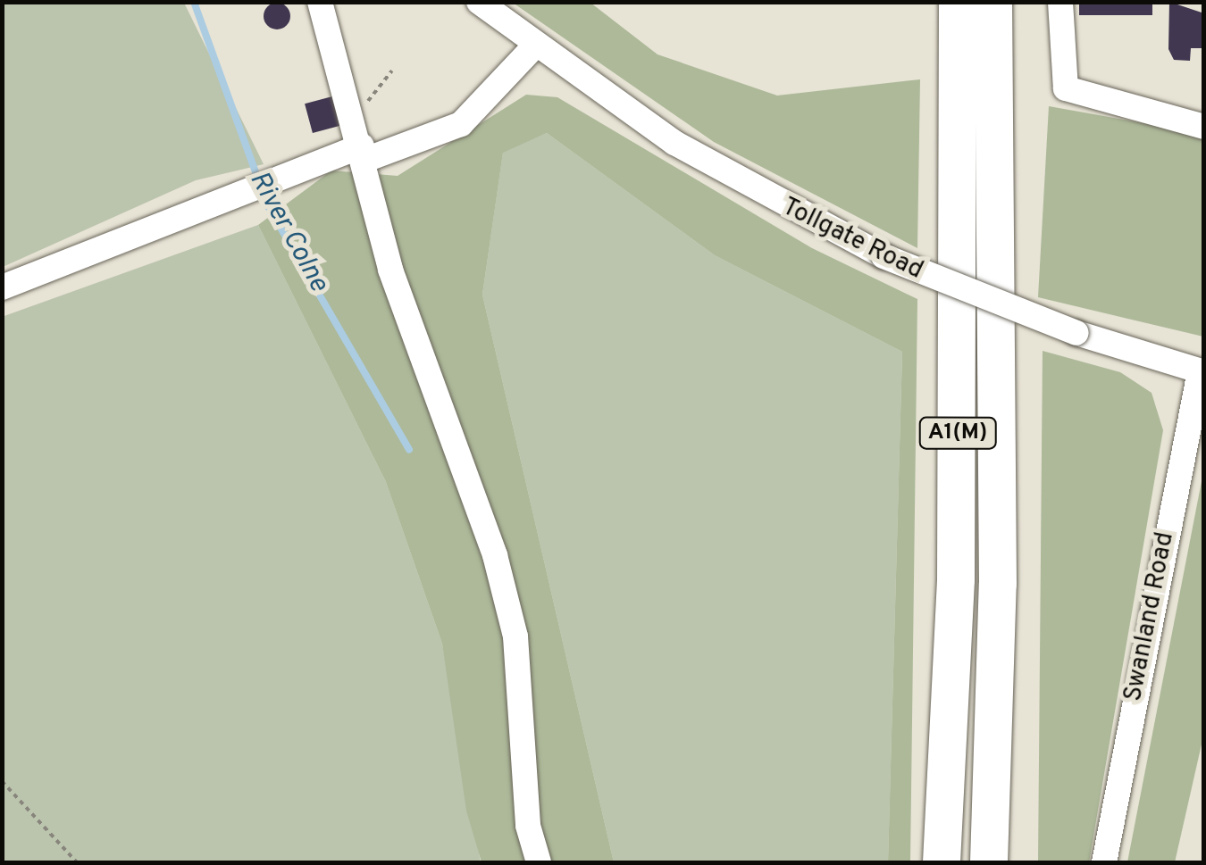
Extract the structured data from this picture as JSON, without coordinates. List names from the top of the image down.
{
  "streets": {
    "highway": ["A1(M)"],
    "street": ["Tollgate Road", "Swanland Road"]
  },
  "crossings": [
    ["Tollgate Road", "Swanland Road"]
  ],
  "water": ["River Colne"]
}
